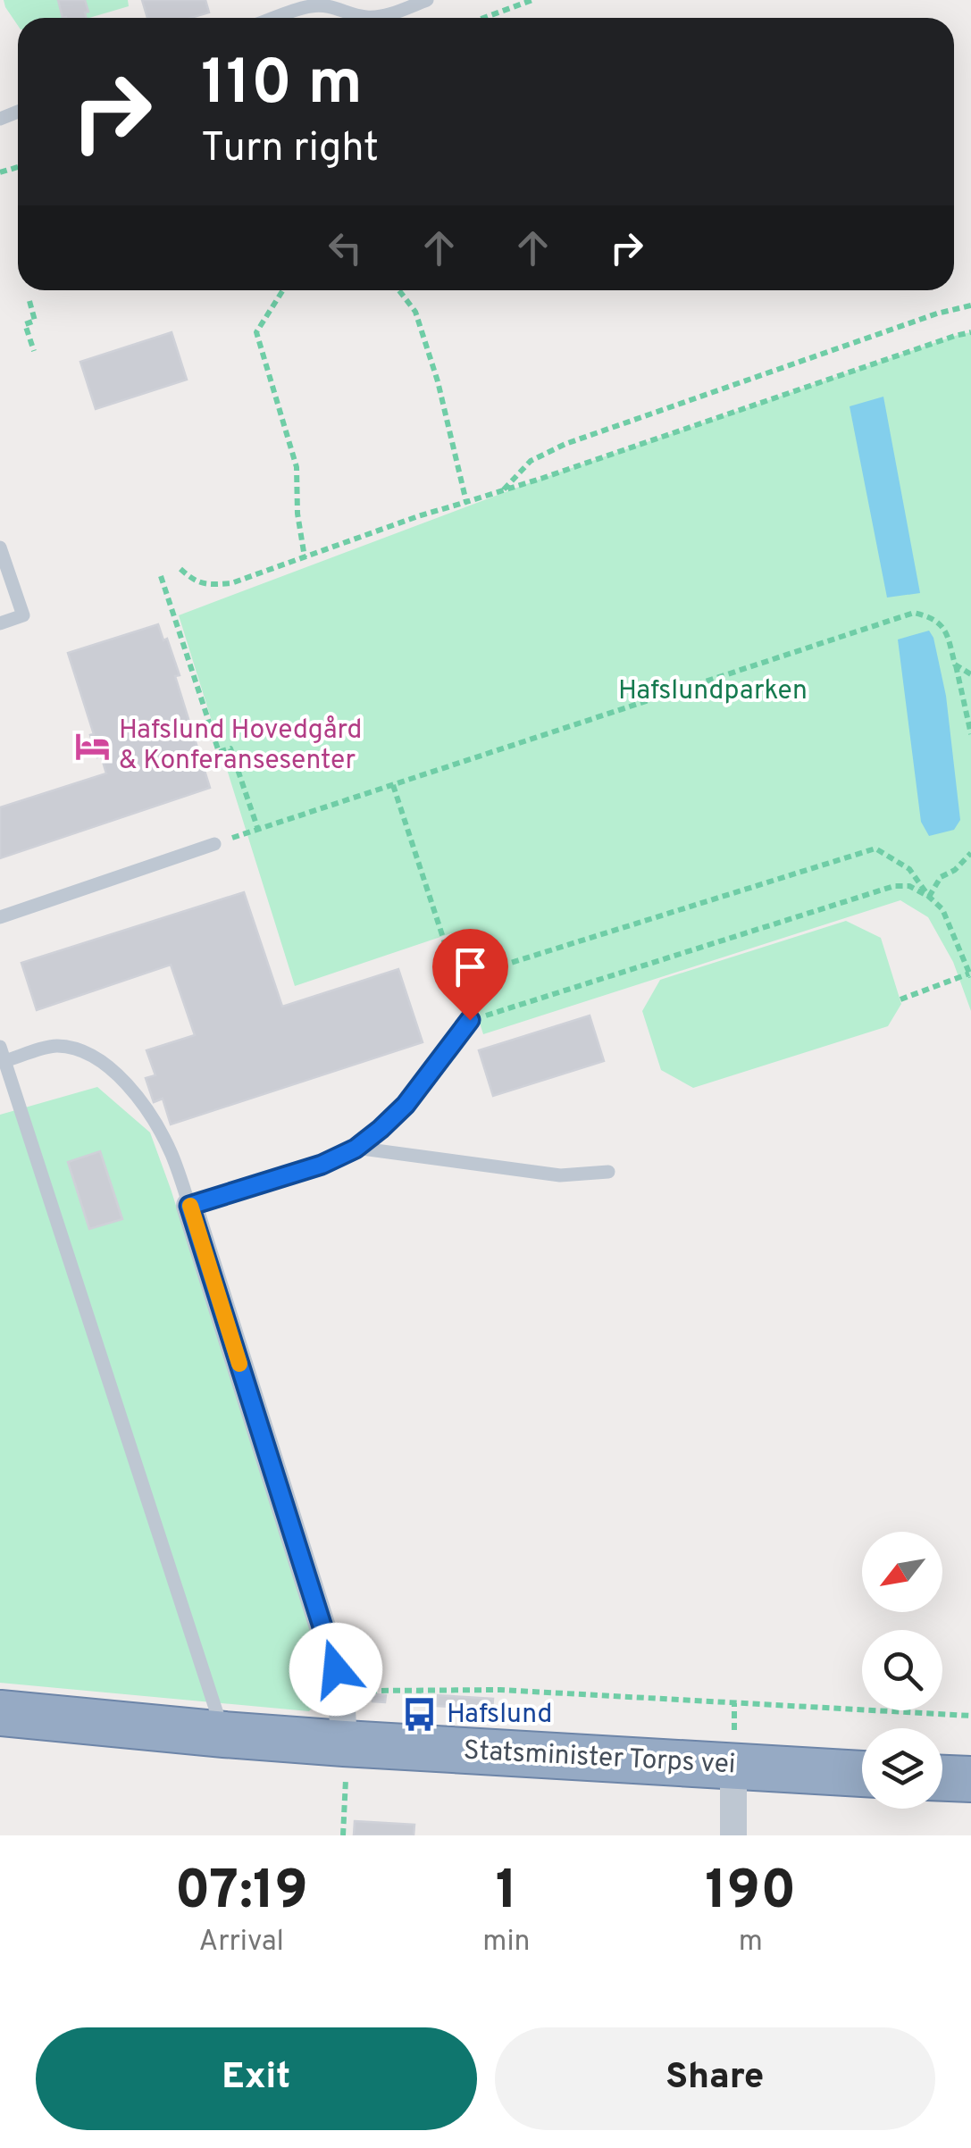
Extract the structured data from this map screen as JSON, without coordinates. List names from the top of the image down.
{
  "streets": {
    "highway": ["Statsminister Torps vei"]
  },
  "parks": ["Hafslundparken"],
  "places": {
    "hotel": ["Hafslund Hovedgård & Konferansesenter"],
    "bus stop": ["Hafslund"]
  },
  "north": "bottom left",
  "page": {
    "turn": ["110 m", "Turn right"],
    "eta": [
      "07:19",
      "Arrival",
      "1",
      "min",
      "190",
      "m"
    ],
    "buttons": ["Exit", "Share"]
  }
}
